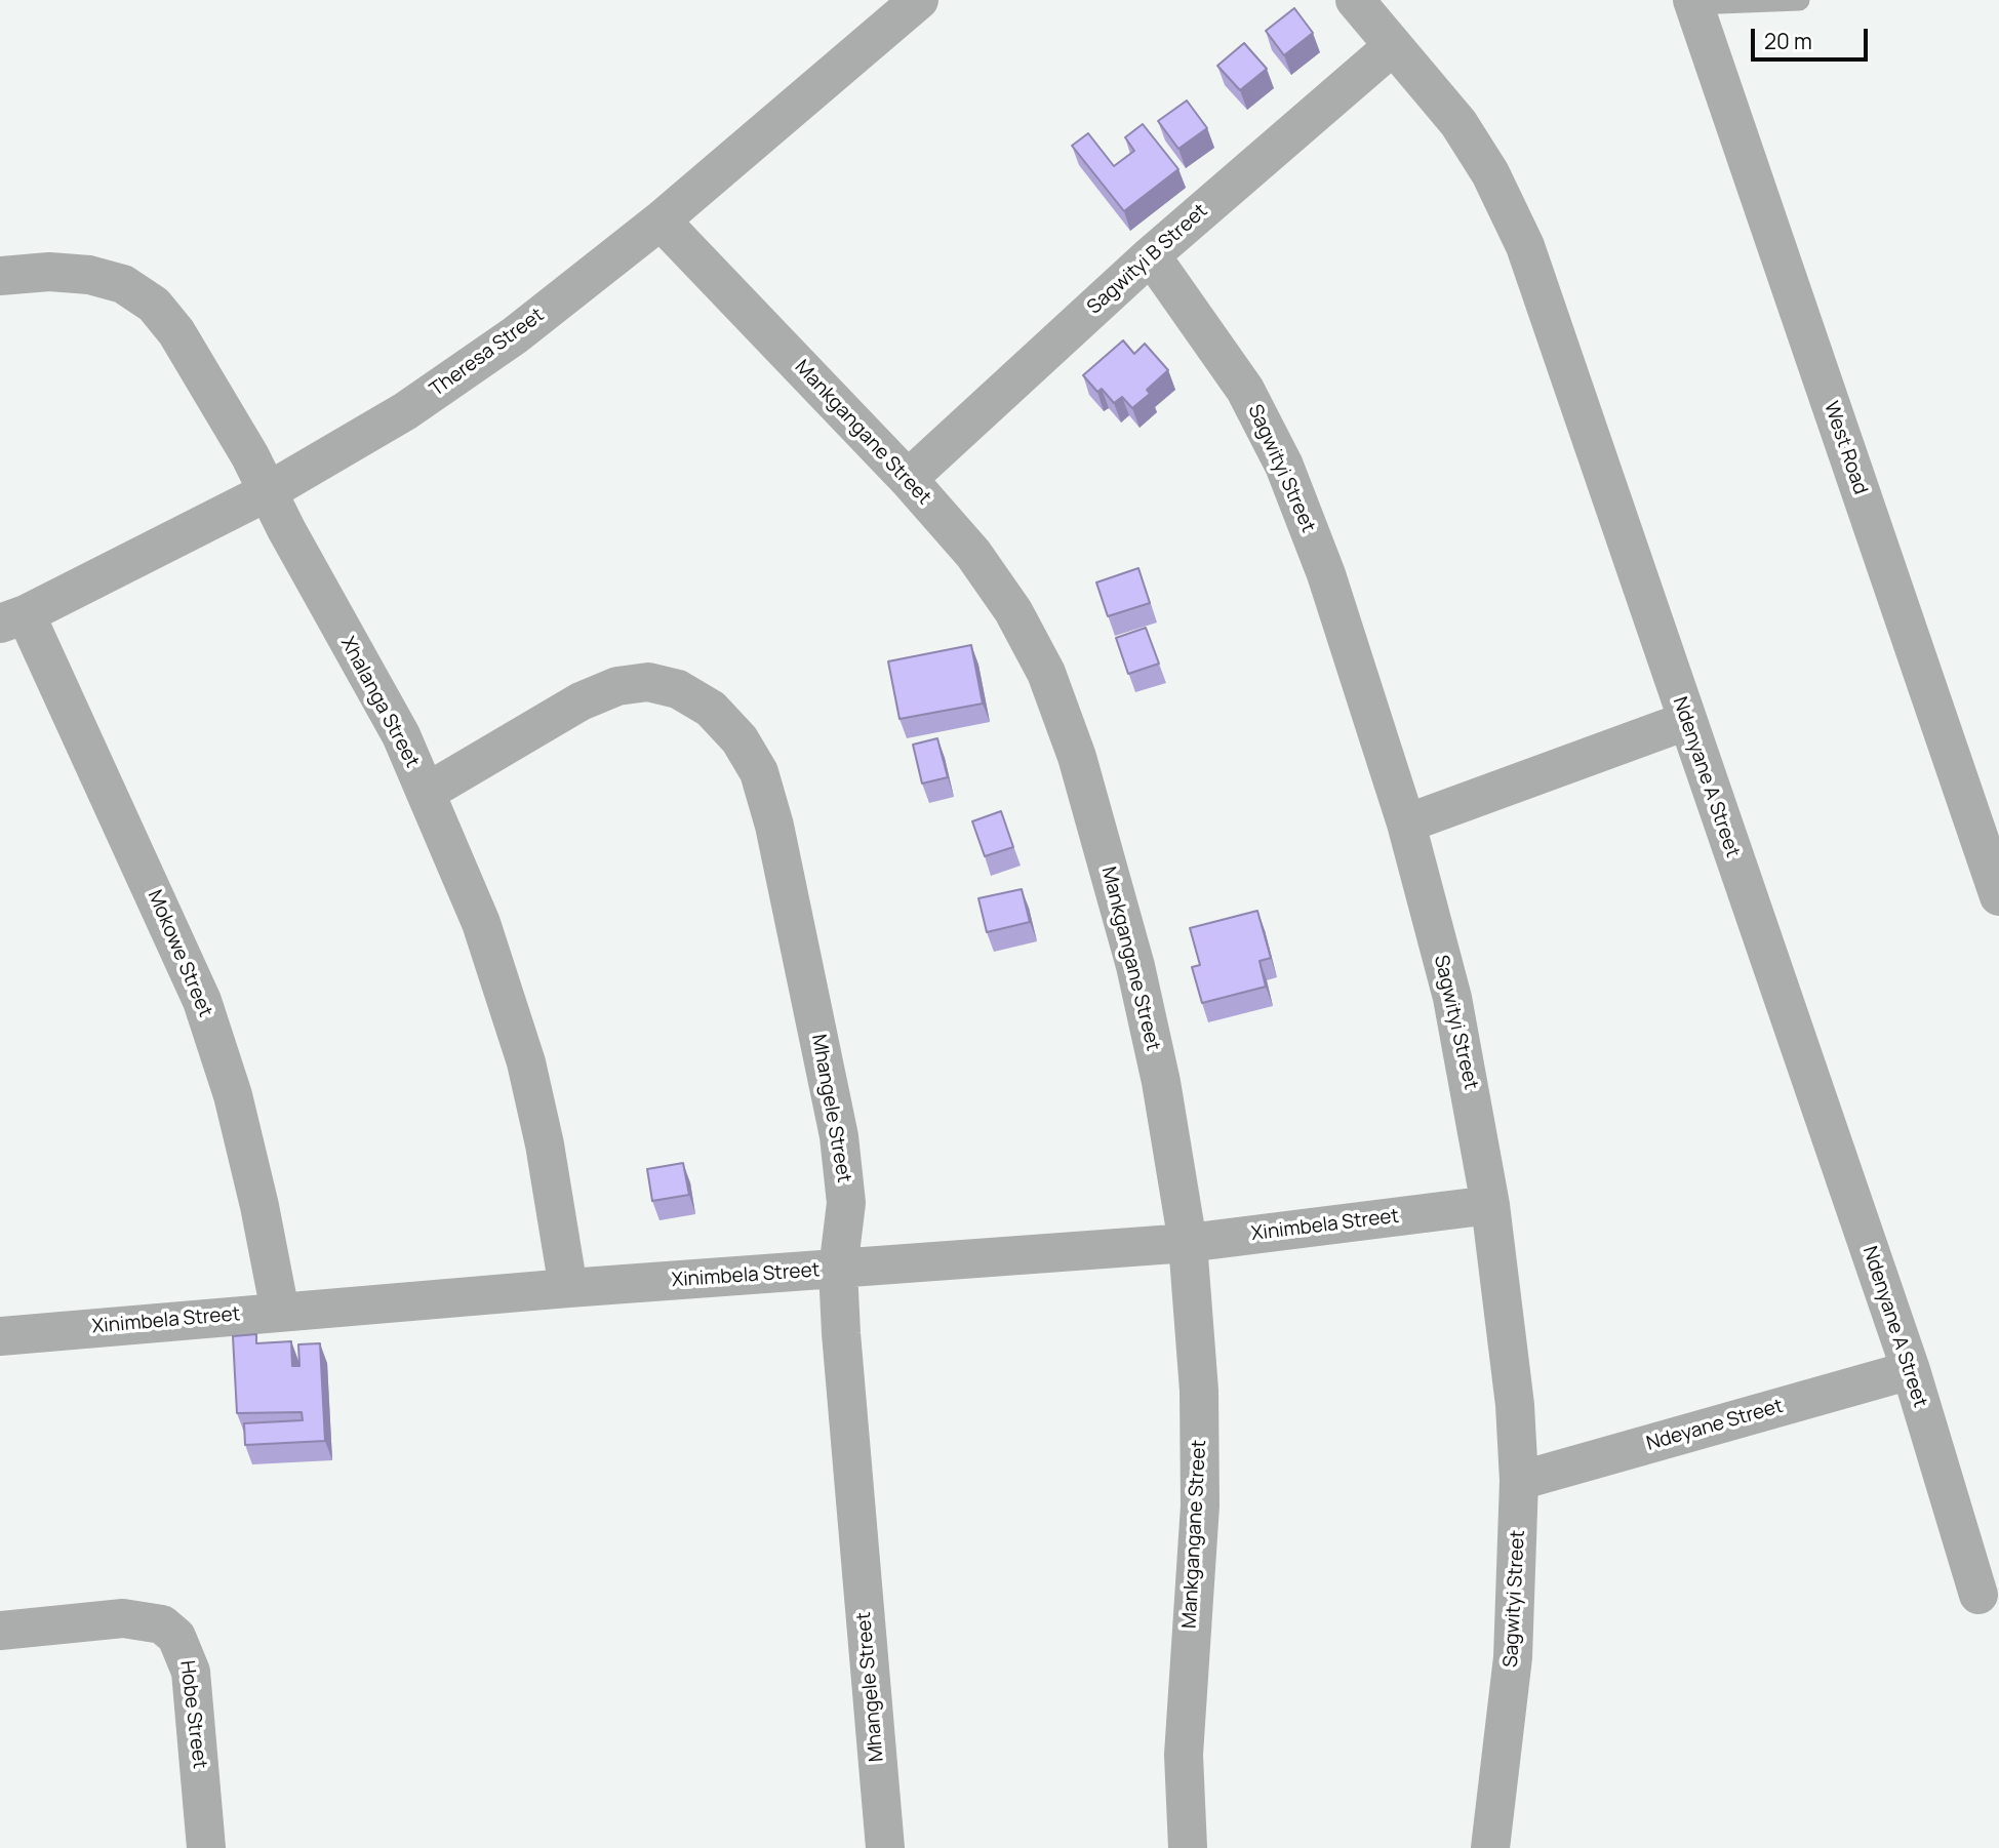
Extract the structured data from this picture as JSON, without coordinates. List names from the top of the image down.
{
  "streets": {
    "street": [
      "Sagwityi B Street",
      "Theresa Street",
      "Mankgangane Street",
      "West Road",
      "Sagwityi Street",
      "Xhalanga Street",
      "Ndenyane A Street",
      "Mokowe Street",
      "Mhangele Street",
      "Xinimbela Street",
      "Ndeyane Street",
      "Hobe Street"
    ]
  },
  "crossings": [
    ["Sagwityi B Street", "Mankgangane Street"],
    ["Sagwityi B Street", "Sagwityi Street"],
    ["Sagwityi B Street", "Ndenyane A Street"],
    ["Theresa Street", "Mankgangane Street"],
    ["Theresa Street", "Xhalanga Street"],
    ["Theresa Street", "Mokowe Street"],
    ["Mankgangane Street", "Xinimbela Street"],
    ["Sagwityi Street", "Xinimbela Street"],
    ["Sagwityi Street", "Ndeyane Street"],
    ["Xhalanga Street", "Mhangele Street"],
    ["Xhalanga Street", "Xinimbela Street"],
    ["Ndenyane A Street", "Ndeyane Street"],
    ["Mokowe Street", "Xinimbela Street"],
    ["Mhangele Street", "Xinimbela Street"]
  ],
  "scale_bar": "20 m"
}
